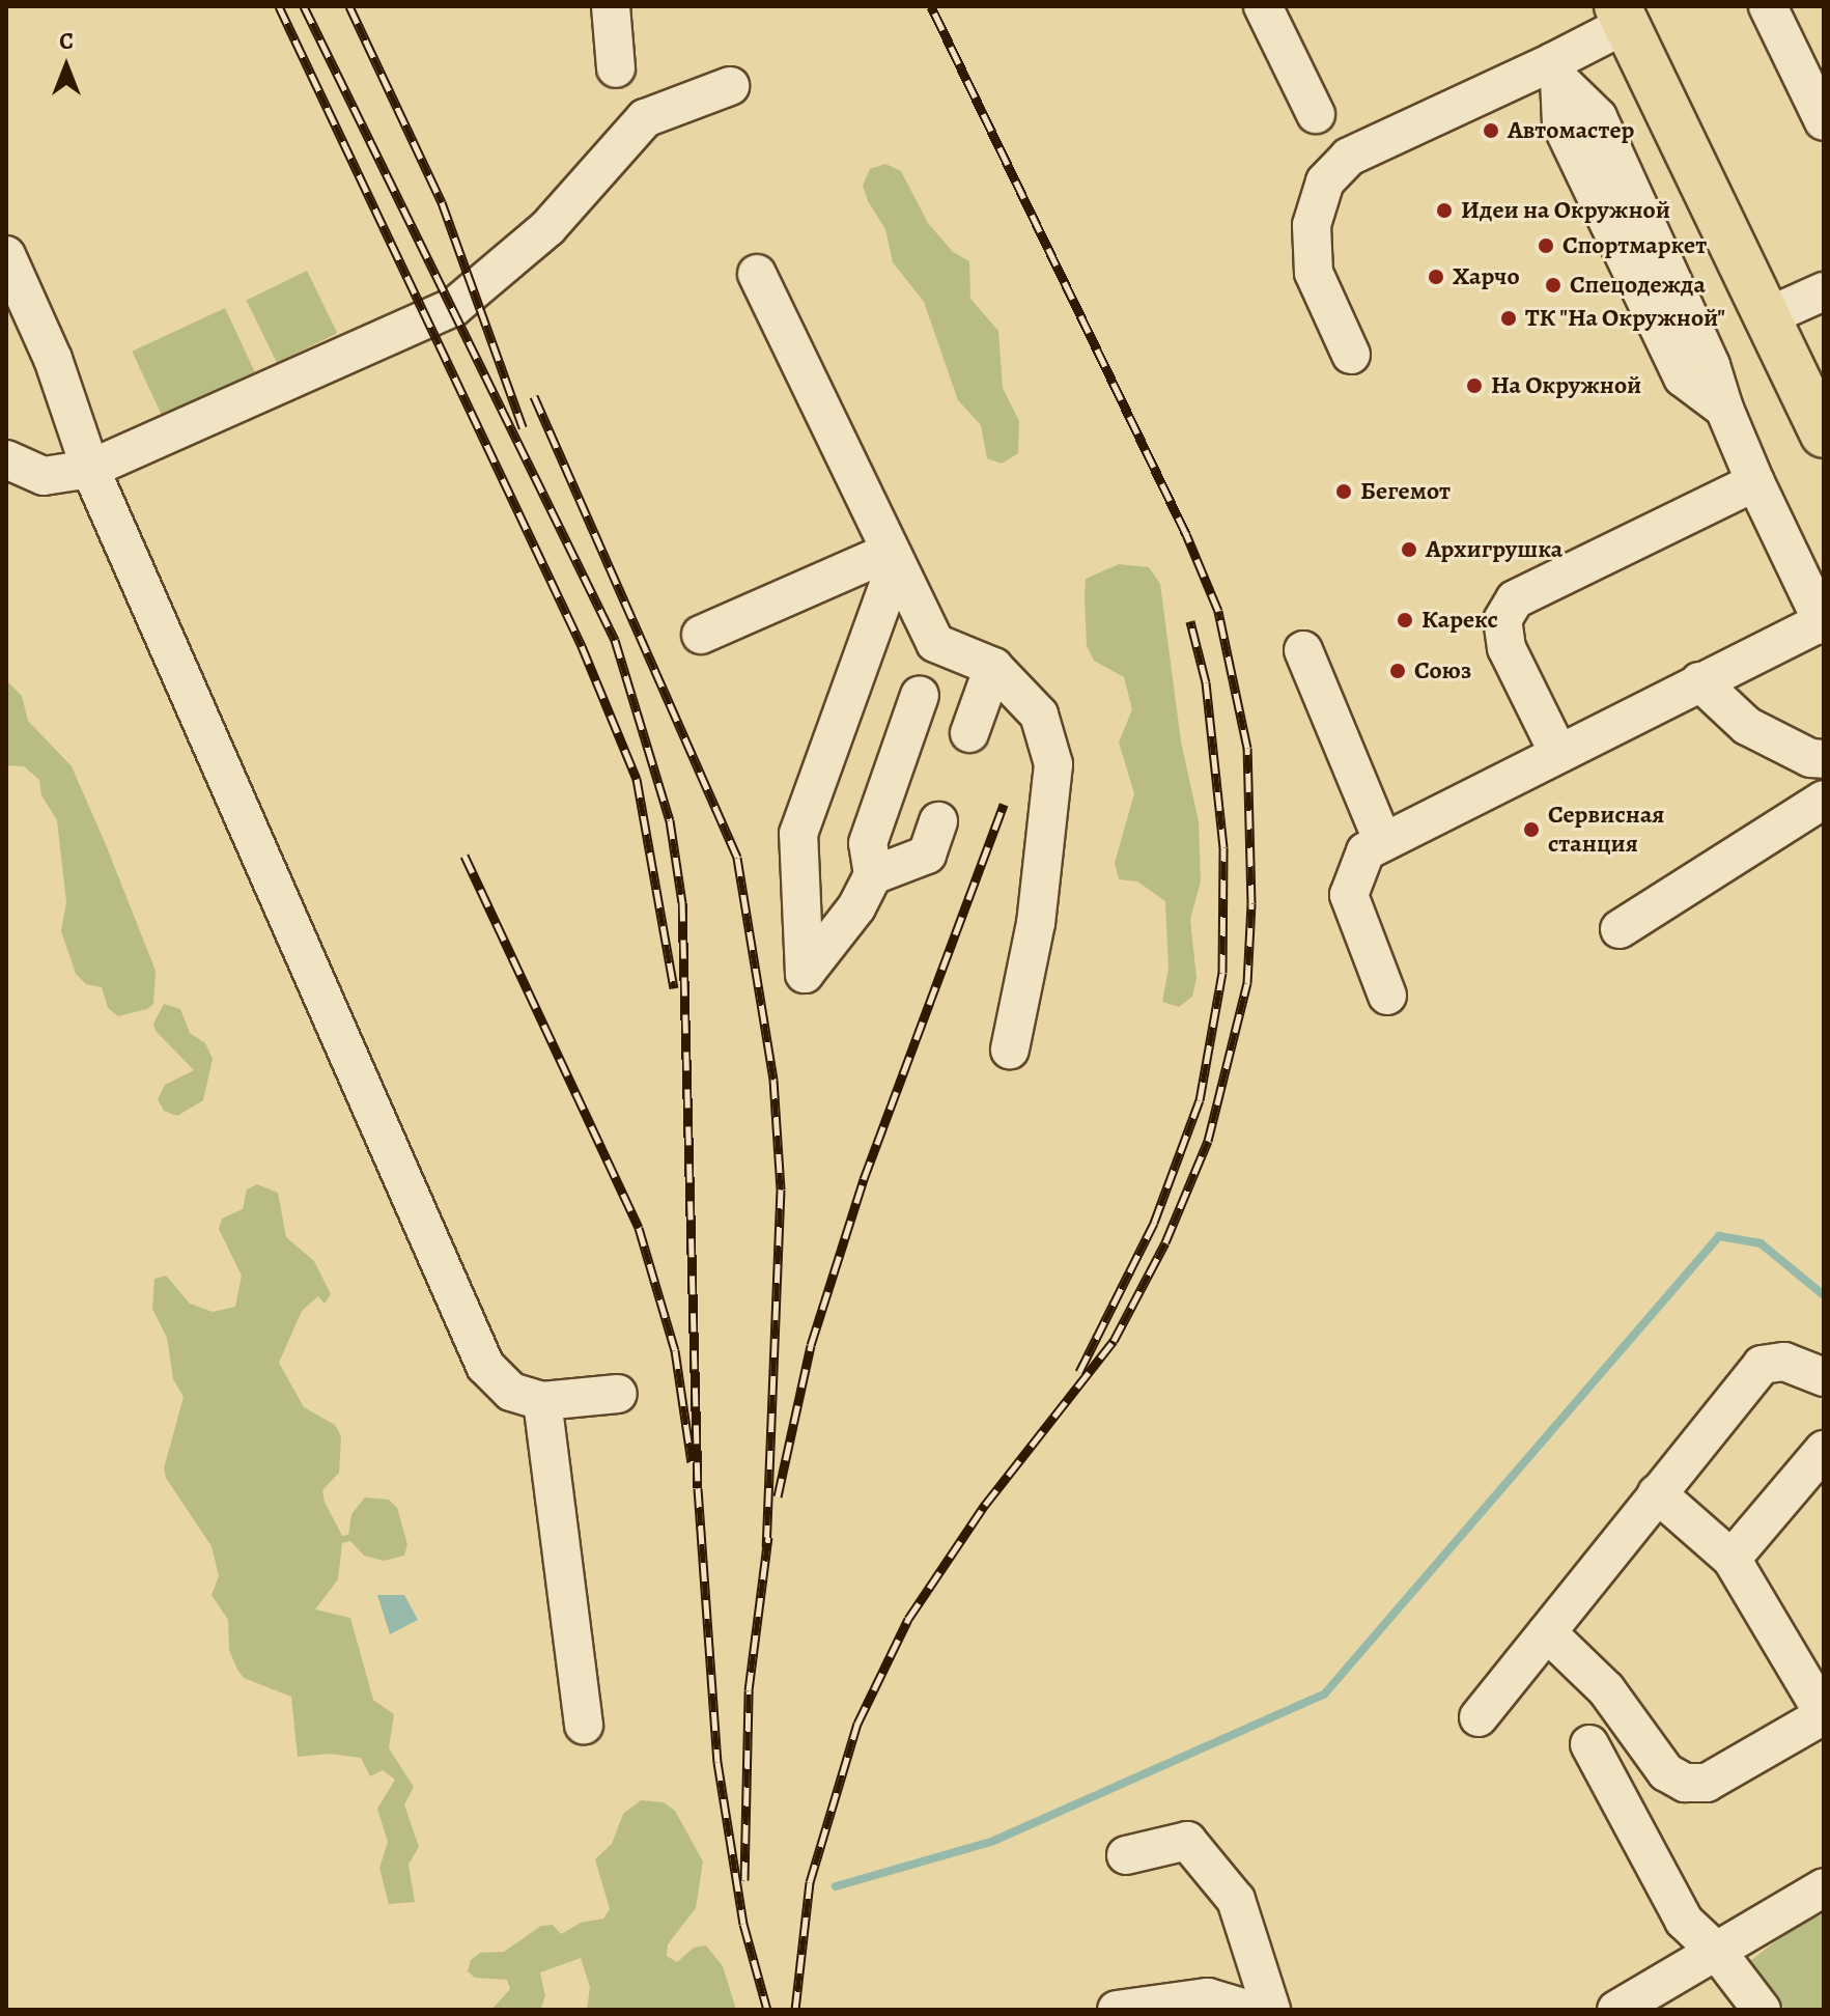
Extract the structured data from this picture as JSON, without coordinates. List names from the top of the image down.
{
  "places": [
    "Автомастер",
    "Идеи на Окружной",
    "Спортмаркет",
    "Харчо",
    "Спецодежда",
    "ТК \"На Окружной\"",
    "На Окружной",
    "Бегемот",
    "Архигрушка",
    "Карекс",
    "Союз",
    "Сервисная станция"
  ],
  "north": "top"
}
